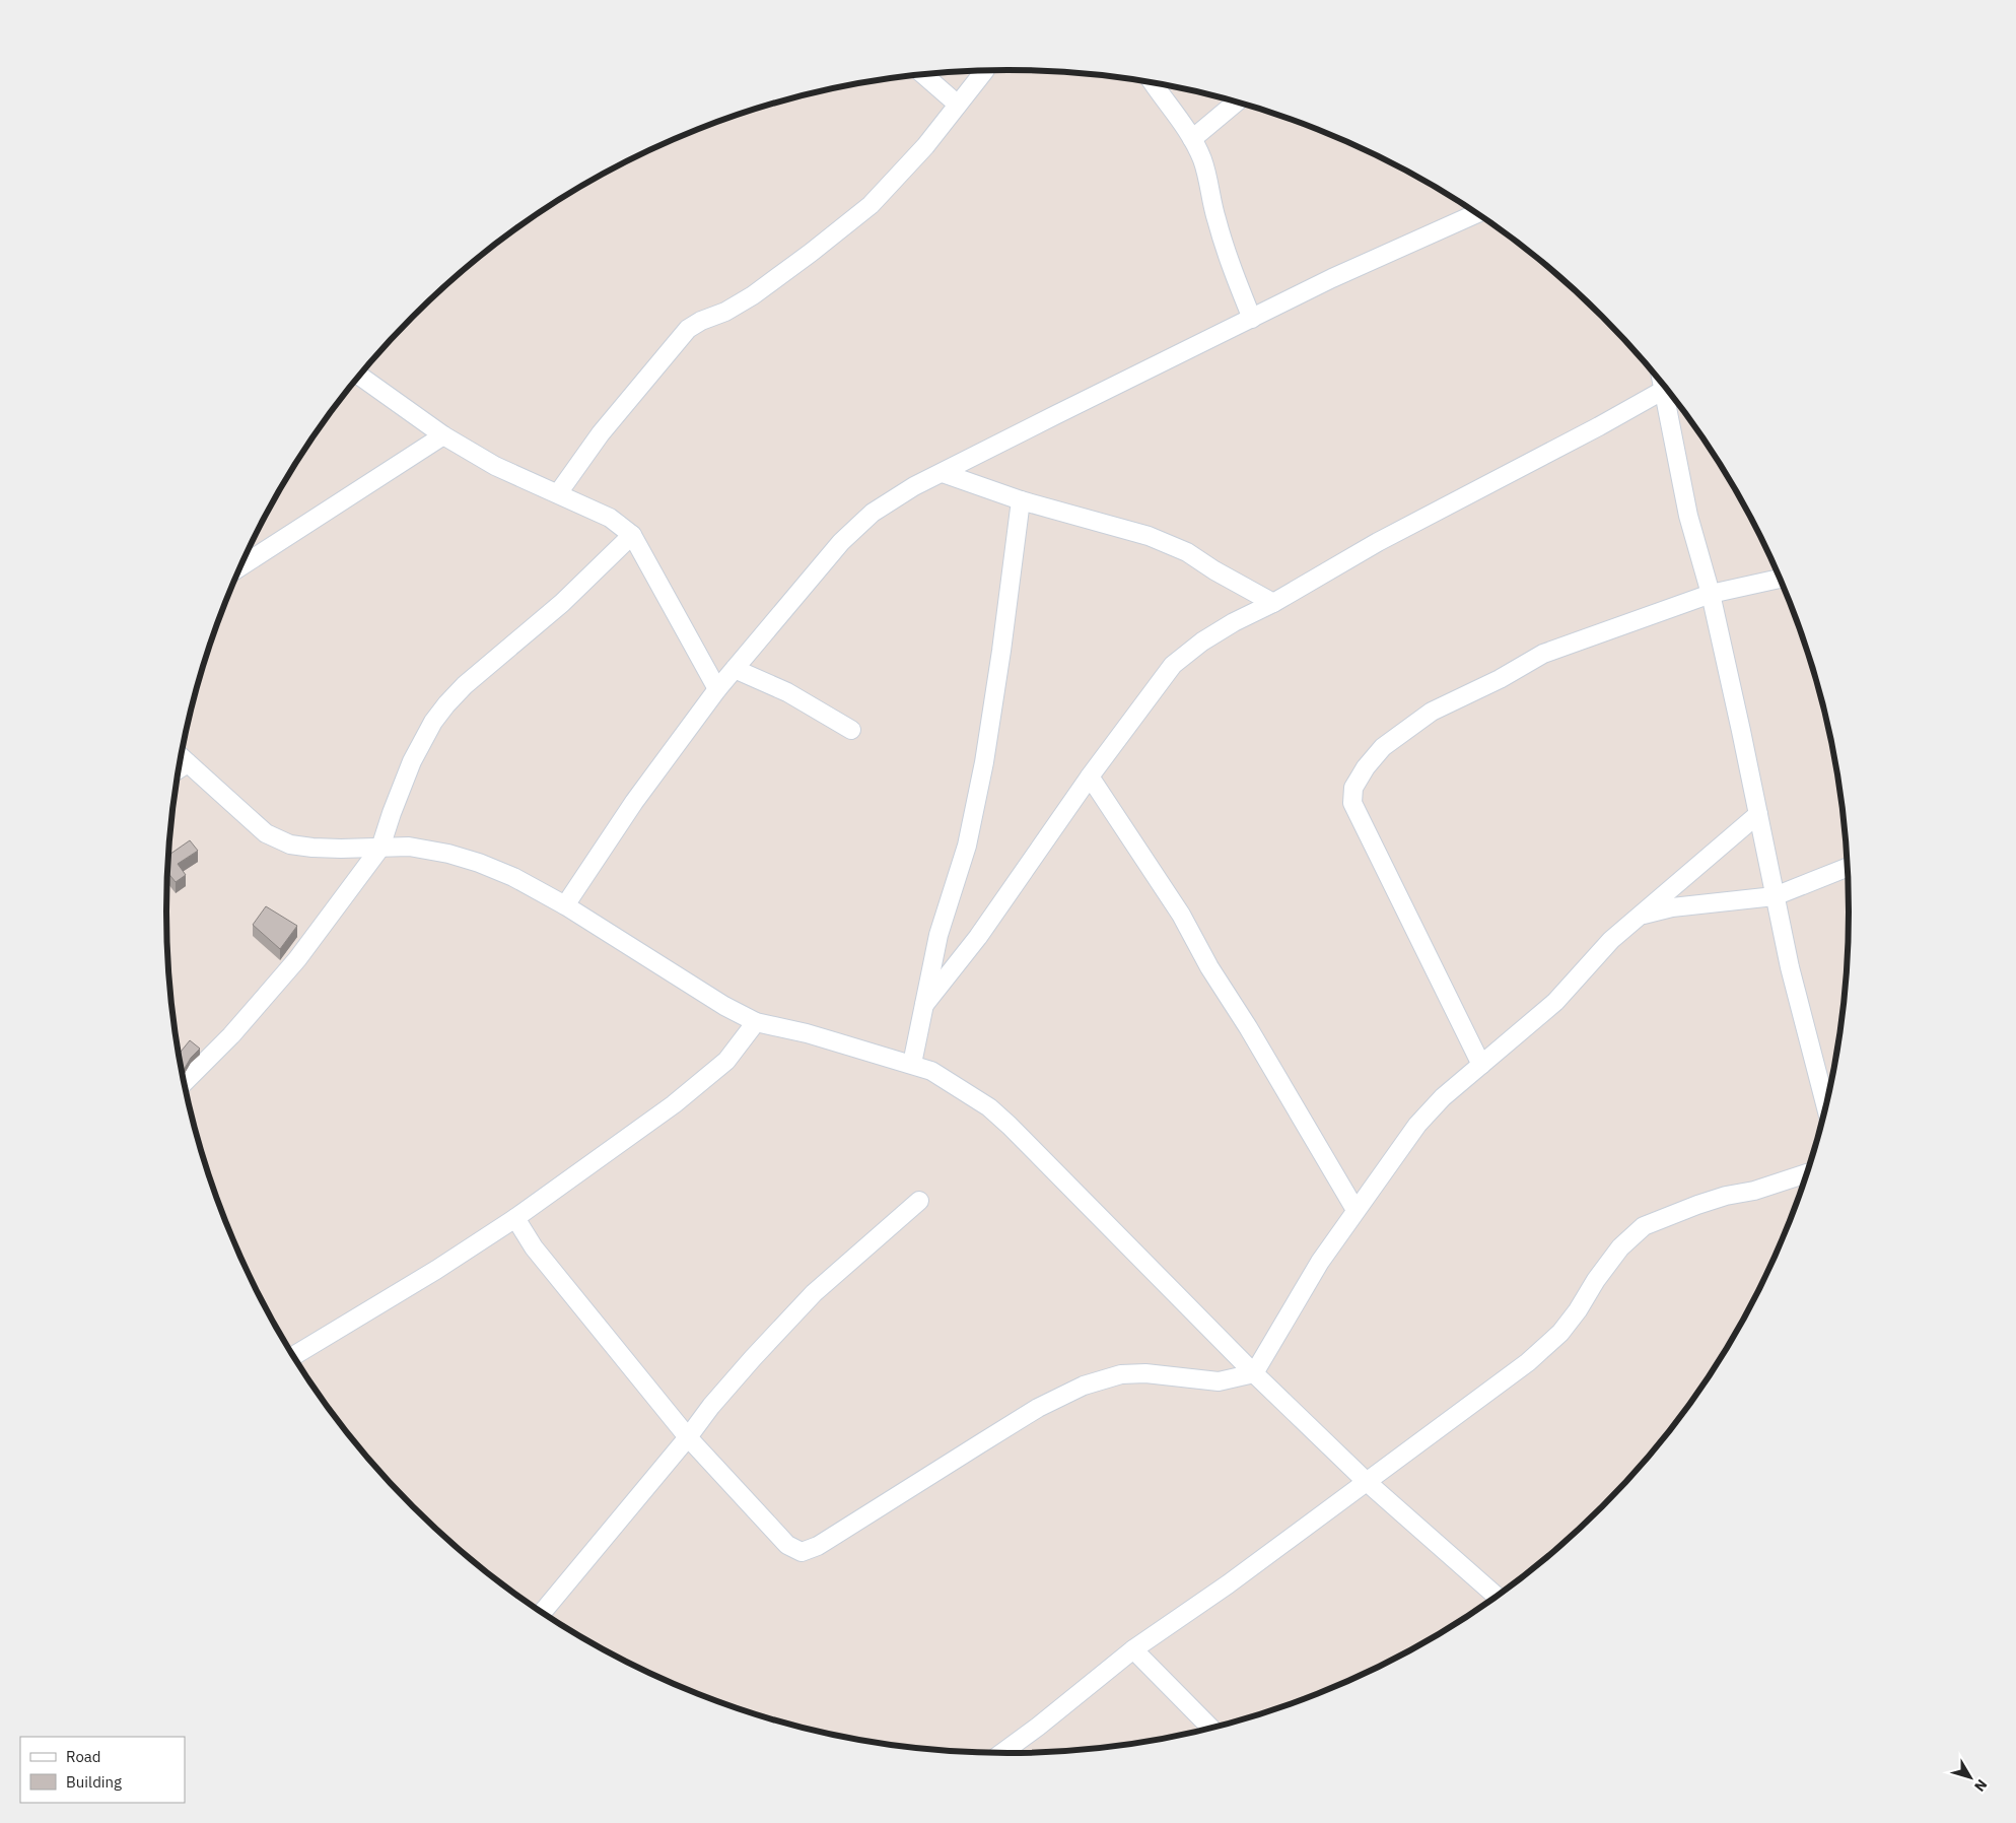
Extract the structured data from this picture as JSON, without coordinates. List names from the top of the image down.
{
  "legend": ["Road", "Building"],
  "north": "bottom right"
}
